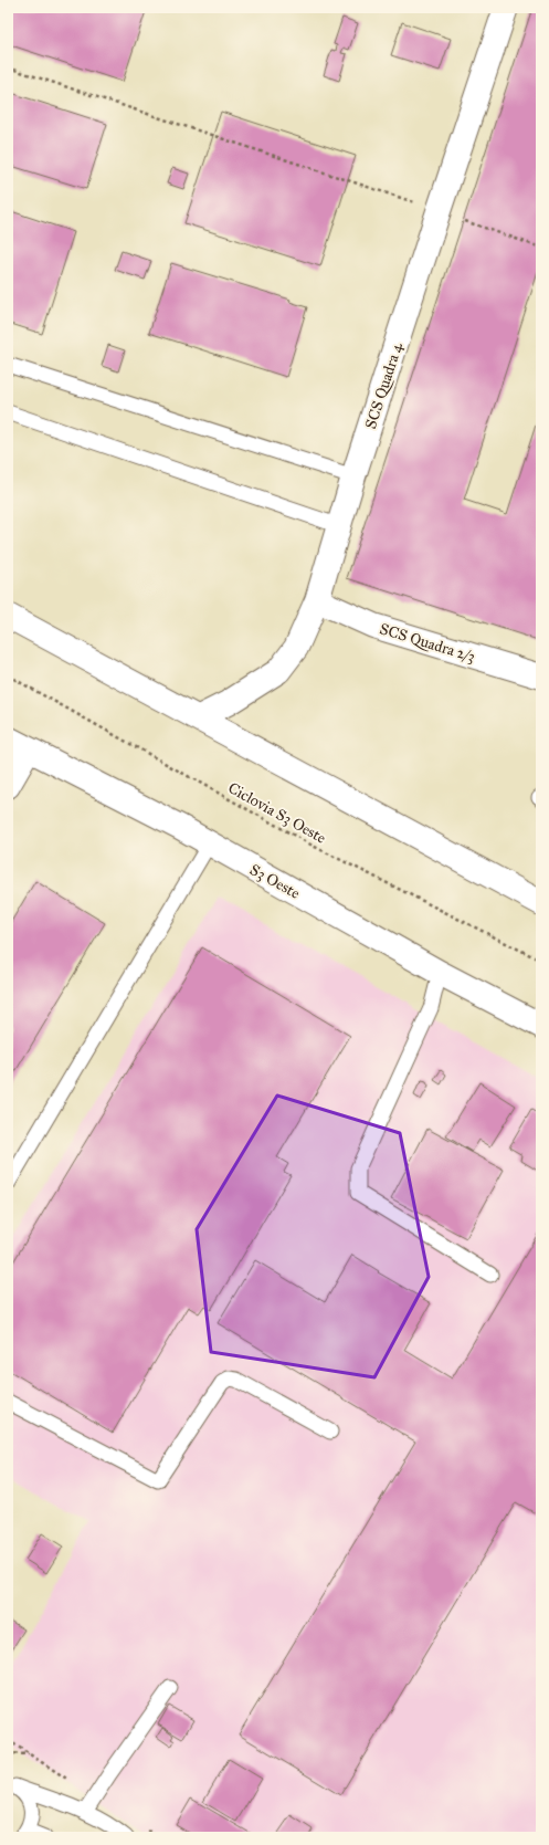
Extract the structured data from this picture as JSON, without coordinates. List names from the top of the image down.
{
  "streets": {
    "main road": ["SCS Quadra 4", "SCS Quadra 2/3", "S3 Oeste"],
    "path": ["Ciclovia S3 Oeste"]
  },
  "crossings": [
    ["SCS Quadra 4", "SCS Quadra 2/3"]
  ]
}
